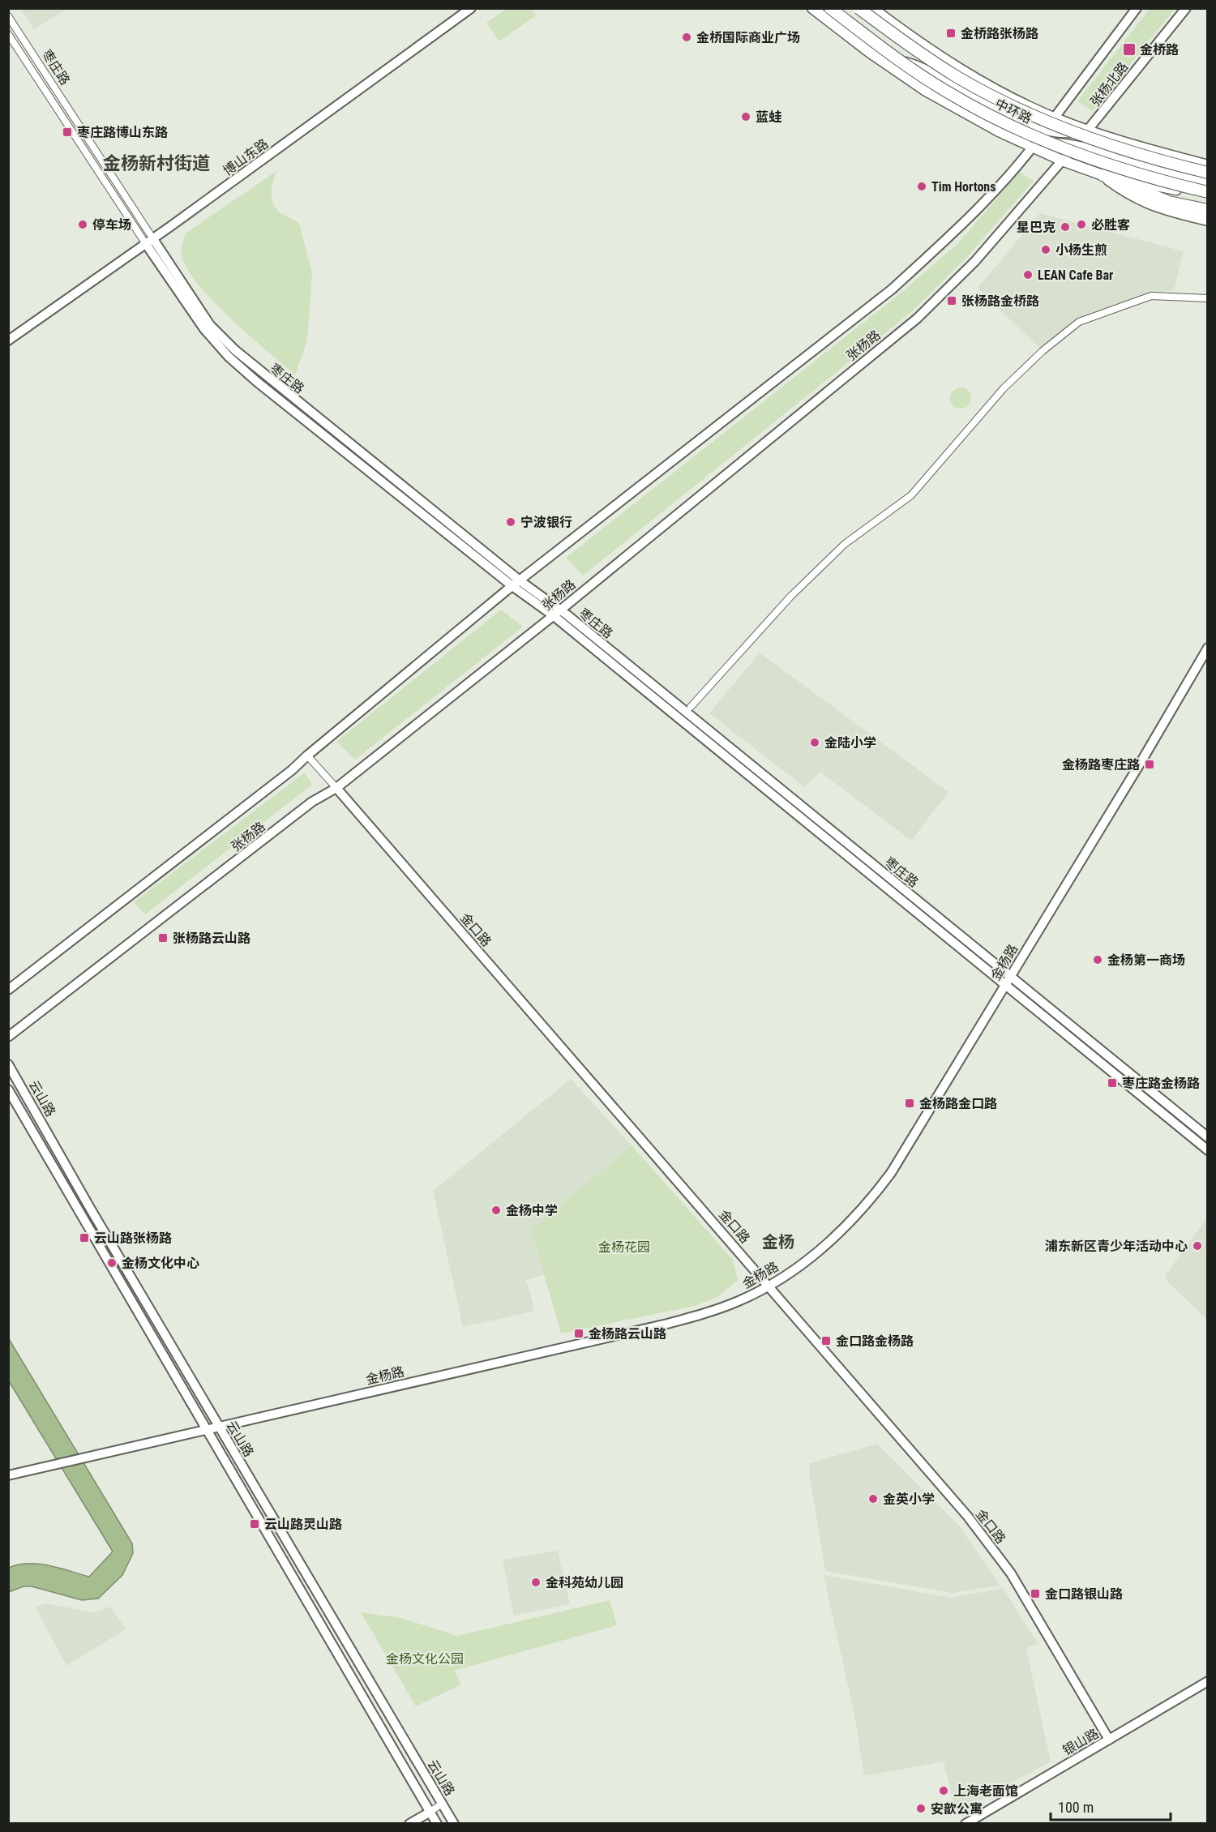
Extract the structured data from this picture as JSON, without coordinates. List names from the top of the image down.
{
  "streets": {
    "highway": ["中环路"],
    "street": [
      "枣庄路",
      "张杨北路",
      "博山东路",
      "张杨路",
      "金口路",
      "金杨路",
      "云山路",
      "银山路"
    ]
  },
  "crossings": [
    ["枣庄路", "博山东路"],
    ["枣庄路", "张杨路"],
    ["枣庄路", "金杨路"],
    ["张杨北路", "张杨路"],
    ["张杨路", "金口路"],
    ["金口路", "金杨路"],
    ["金口路", "银山路"],
    ["金杨路", "云山路"]
  ],
  "districts": ["金杨新村街道", "金杨"],
  "parks": ["金杨花园", "金杨文化公园"],
  "places": {
    "transit": [
      "金桥路张杨路",
      "金桥路",
      "枣庄路博山东路",
      "张杨路金桥路",
      "金杨路枣庄路",
      "张杨路云山路",
      "枣庄路金杨路",
      "金杨路金口路",
      "云山路张杨路",
      "金杨路云山路",
      "金口路金杨路",
      "云山路灵山路",
      "金口路银山路"
    ],
    "other": [
      "金桥国际商业广场",
      "蓝蛙",
      "Tim Hortons",
      "停车场",
      "必胜客",
      "星巴克",
      "小杨生煎",
      "LEAN Cafe Bar",
      "宁波银行",
      "金陆小学",
      "金杨第一商场",
      "金杨中学",
      "浦东新区青少年活动中心",
      "金杨文化中心",
      "金英小学",
      "金科苑幼儿园",
      "上海老面馆",
      "安歆公寓"
    ]
  },
  "scale_bar": "100 m"
}
